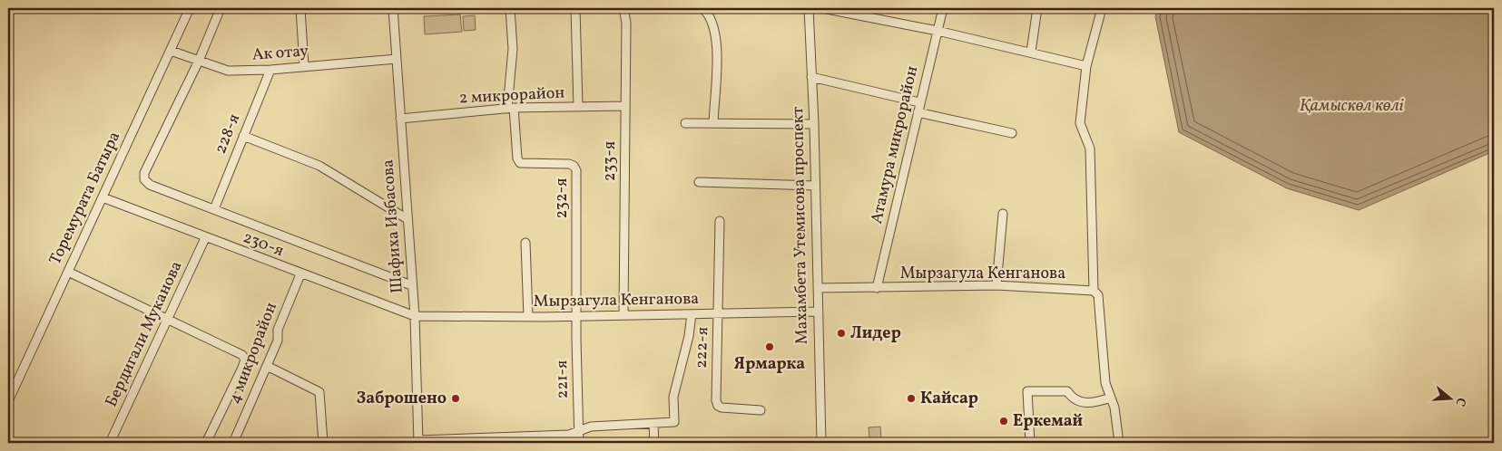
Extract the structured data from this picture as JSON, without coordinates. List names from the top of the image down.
{
  "streets": {
    "street": [
      "Ак отау",
      "2 микрорайон",
      "228-я",
      "Атамура микрорайон",
      "233-я",
      "Торемурата Батыра",
      "232-я",
      "Махамбета Утемисова проспект",
      "Шафиха Избасова",
      "230-я",
      "Мырзагула Кенганова",
      "Бердигали Муканова",
      "222-я",
      "4 микрорайон",
      "221-я"
    ]
  },
  "crossings": [
    ["Ак отау", "228-я"],
    ["Ак отау", "Торемурата Батыра"],
    ["Ак отау", "Шафиха Избасова"],
    ["Ак отау", "230-я"],
    ["2 микрорайон", "233-я"],
    ["2 микрорайон", "232-я"],
    ["2 микрорайон", "Шафиха Избасова"],
    ["228-я", "230-я"],
    ["Атамура микрорайон", "Мырзагула Кенганова"],
    ["233-я", "Мырзагула Кенганова"],
    ["Торемурата Батыра", "230-я"],
    ["232-я", "Мырзагула Кенганова"],
    ["232-я", "221-я"],
    ["Махамбета Утемисова проспект", "Мырзагула Кенганова"],
    ["Шафиха Избасова", "230-я"],
    ["Шафиха Избасова", "Мырзагула Кенганова"],
    ["230-я", "Мырзагула Кенганова"],
    ["230-я", "Бердигали Муканова"],
    ["230-я", "4 микрорайон"],
    ["Мырзагула Кенганова", "222-я"],
    ["Мырзагула Кенганова", "221-я"]
  ],
  "water": ["Қамыскөл көлі"],
  "places": [
    "Лидер",
    "Ярмарка",
    "Заброшено",
    "Кайсар",
    "Еркемай"
  ],
  "north": "right"
}
